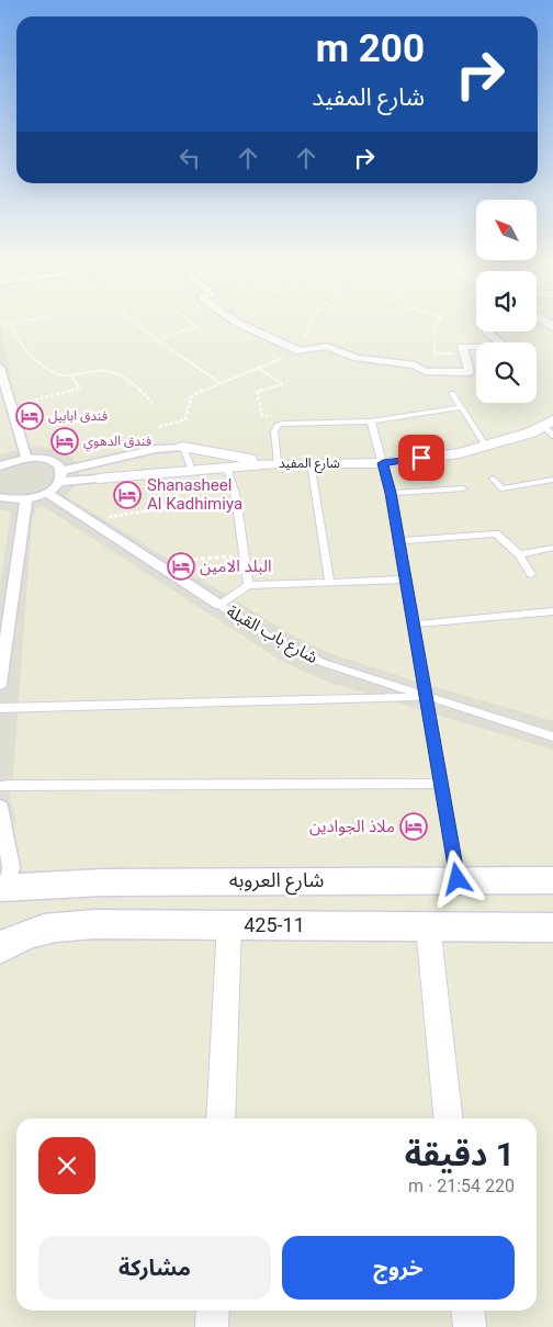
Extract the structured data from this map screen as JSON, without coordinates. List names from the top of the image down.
{
  "streets": {
    "street": [
      "شارع المفيد",
      "شارع باب القبلة",
      "شارع العروبه",
      "425-11"
    ]
  },
  "places": {
    "hotel": [
      "فندق ابابيل",
      "فندق الدهوي",
      "Shanasheel Al Kadhimiya",
      "البلد الامين",
      "ملاذ الجوادين"
    ]
  },
  "north": "top left",
  "page": {
    "turn": ["200 m", "شارع المفيد"],
    "heading": ["1 دقيقة", "220 m · 21:54"],
    "buttons": ["خروج", "مشاركة"]
  }
}
